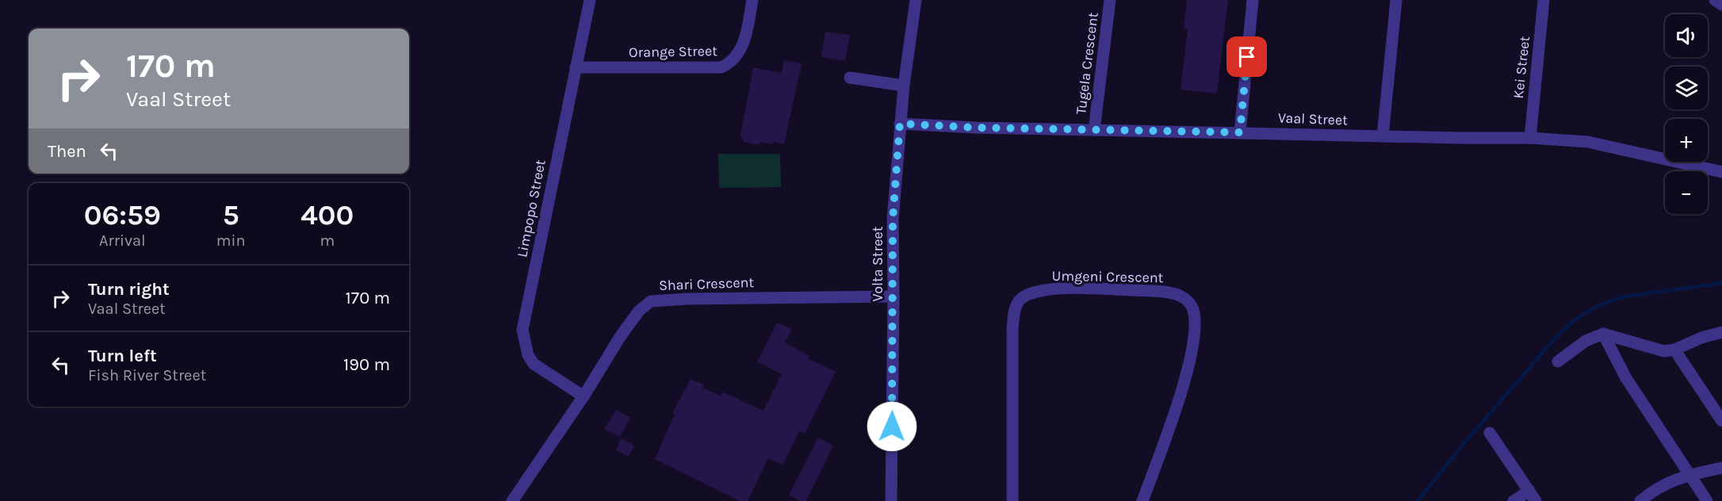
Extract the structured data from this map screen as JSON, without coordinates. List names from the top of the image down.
{
  "streets": {
    "street": [
      "Orange Street",
      "Tugela Crescent",
      "Kei Street",
      "Vaal Street",
      "Limpopo Street",
      "Volta Street",
      "Umgeni Crescent",
      "Shari Crescent"
    ]
  },
  "crossings": [
    ["Orange Street", "Limpopo Street"],
    ["Tugela Crescent", "Vaal Street"],
    ["Kei Street", "Vaal Street"],
    ["Vaal Street", "Volta Street"],
    ["Limpopo Street", "Shari Crescent"],
    ["Volta Street", "Shari Crescent"]
  ],
  "page": {
    "map_buttons": ["+", "−"],
    "turn": ["170 m", "Vaal Street"],
    "then": "Then",
    "eta": [
      "06:59",
      "Arrival",
      "5",
      "min",
      "400",
      "m"
    ],
    "list": [
      {
        "name": "Turn right",
        "note": "Vaal Street",
        "value": "170 m"
      },
      {
        "name": "Turn left",
        "note": "Fish River Street",
        "value": "190 m"
      }
    ]
  }
}
